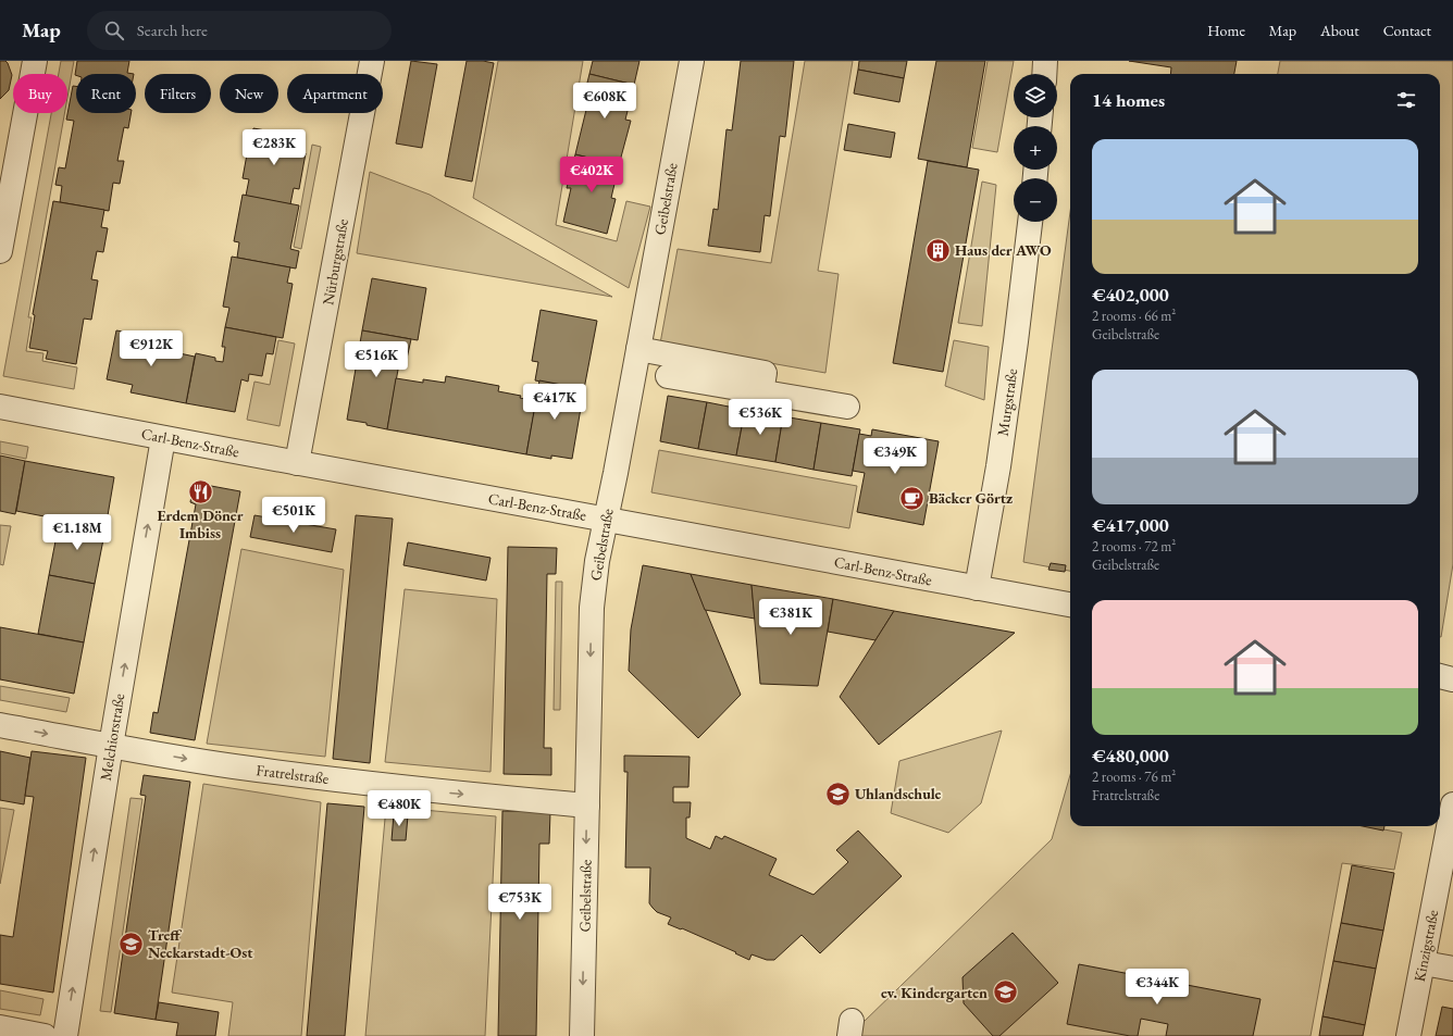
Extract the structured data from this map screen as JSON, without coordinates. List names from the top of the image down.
{
  "streets": {
    "street": [
      "Geibelstraße",
      "Nürburgstraße",
      "Murgstraße",
      "Carl-Benz-Straße",
      "Melchiorstraße",
      "Fratrelstraße",
      "Kinzigstraße"
    ]
  },
  "crossings": [
    ["Geibelstraße", "Carl-Benz-Straße"],
    ["Geibelstraße", "Fratrelstraße"],
    ["Nürburgstraße", "Carl-Benz-Straße"],
    ["Murgstraße", "Carl-Benz-Straße"],
    ["Carl-Benz-Straße", "Melchiorstraße"],
    ["Melchiorstraße", "Fratrelstraße"]
  ],
  "one_way": ["Geibelstraße", "Melchiorstraße", "Fratrelstraße"],
  "places": {
    "building": ["Haus der AWO"],
    "restaurant": ["Erdem Döner Imbiss"],
    "cafe": ["Bäcker Görtz"],
    "school or university": ["Uhlandschule", "Treff Neckarstadt-Ost", "ev. Kindergarten"]
  },
  "page": {
    "header": "Map",
    "search": "Search here",
    "nav": [
      "Home",
      "Map",
      "About",
      "Contact"
    ],
    "map_buttons": ["+", "−"],
    "chip": [
      "Buy",
      "Rent",
      "Filters",
      "New",
      "Apartment"
    ],
    "heading": "14 homes",
    "price": [
      "€608K",
      "€283K",
      "€402K",
      "€912K",
      "€516K",
      "€417K",
      "€536K",
      "€349K",
      "€501K",
      "€1.18M",
      "€381K",
      "€480K",
      "€753K",
      "€344K"
    ],
    "list": [
      {
        "name": "€402,000",
        "note": "2 rooms · 66 m² · Geibelstraße"
      },
      {
        "name": "€417,000",
        "note": "2 rooms · 72 m² · Geibelstraße"
      },
      {
        "name": "€480,000",
        "note": "2 rooms · 76 m² · Fratrelstraße"
      }
    ]
  }
}
